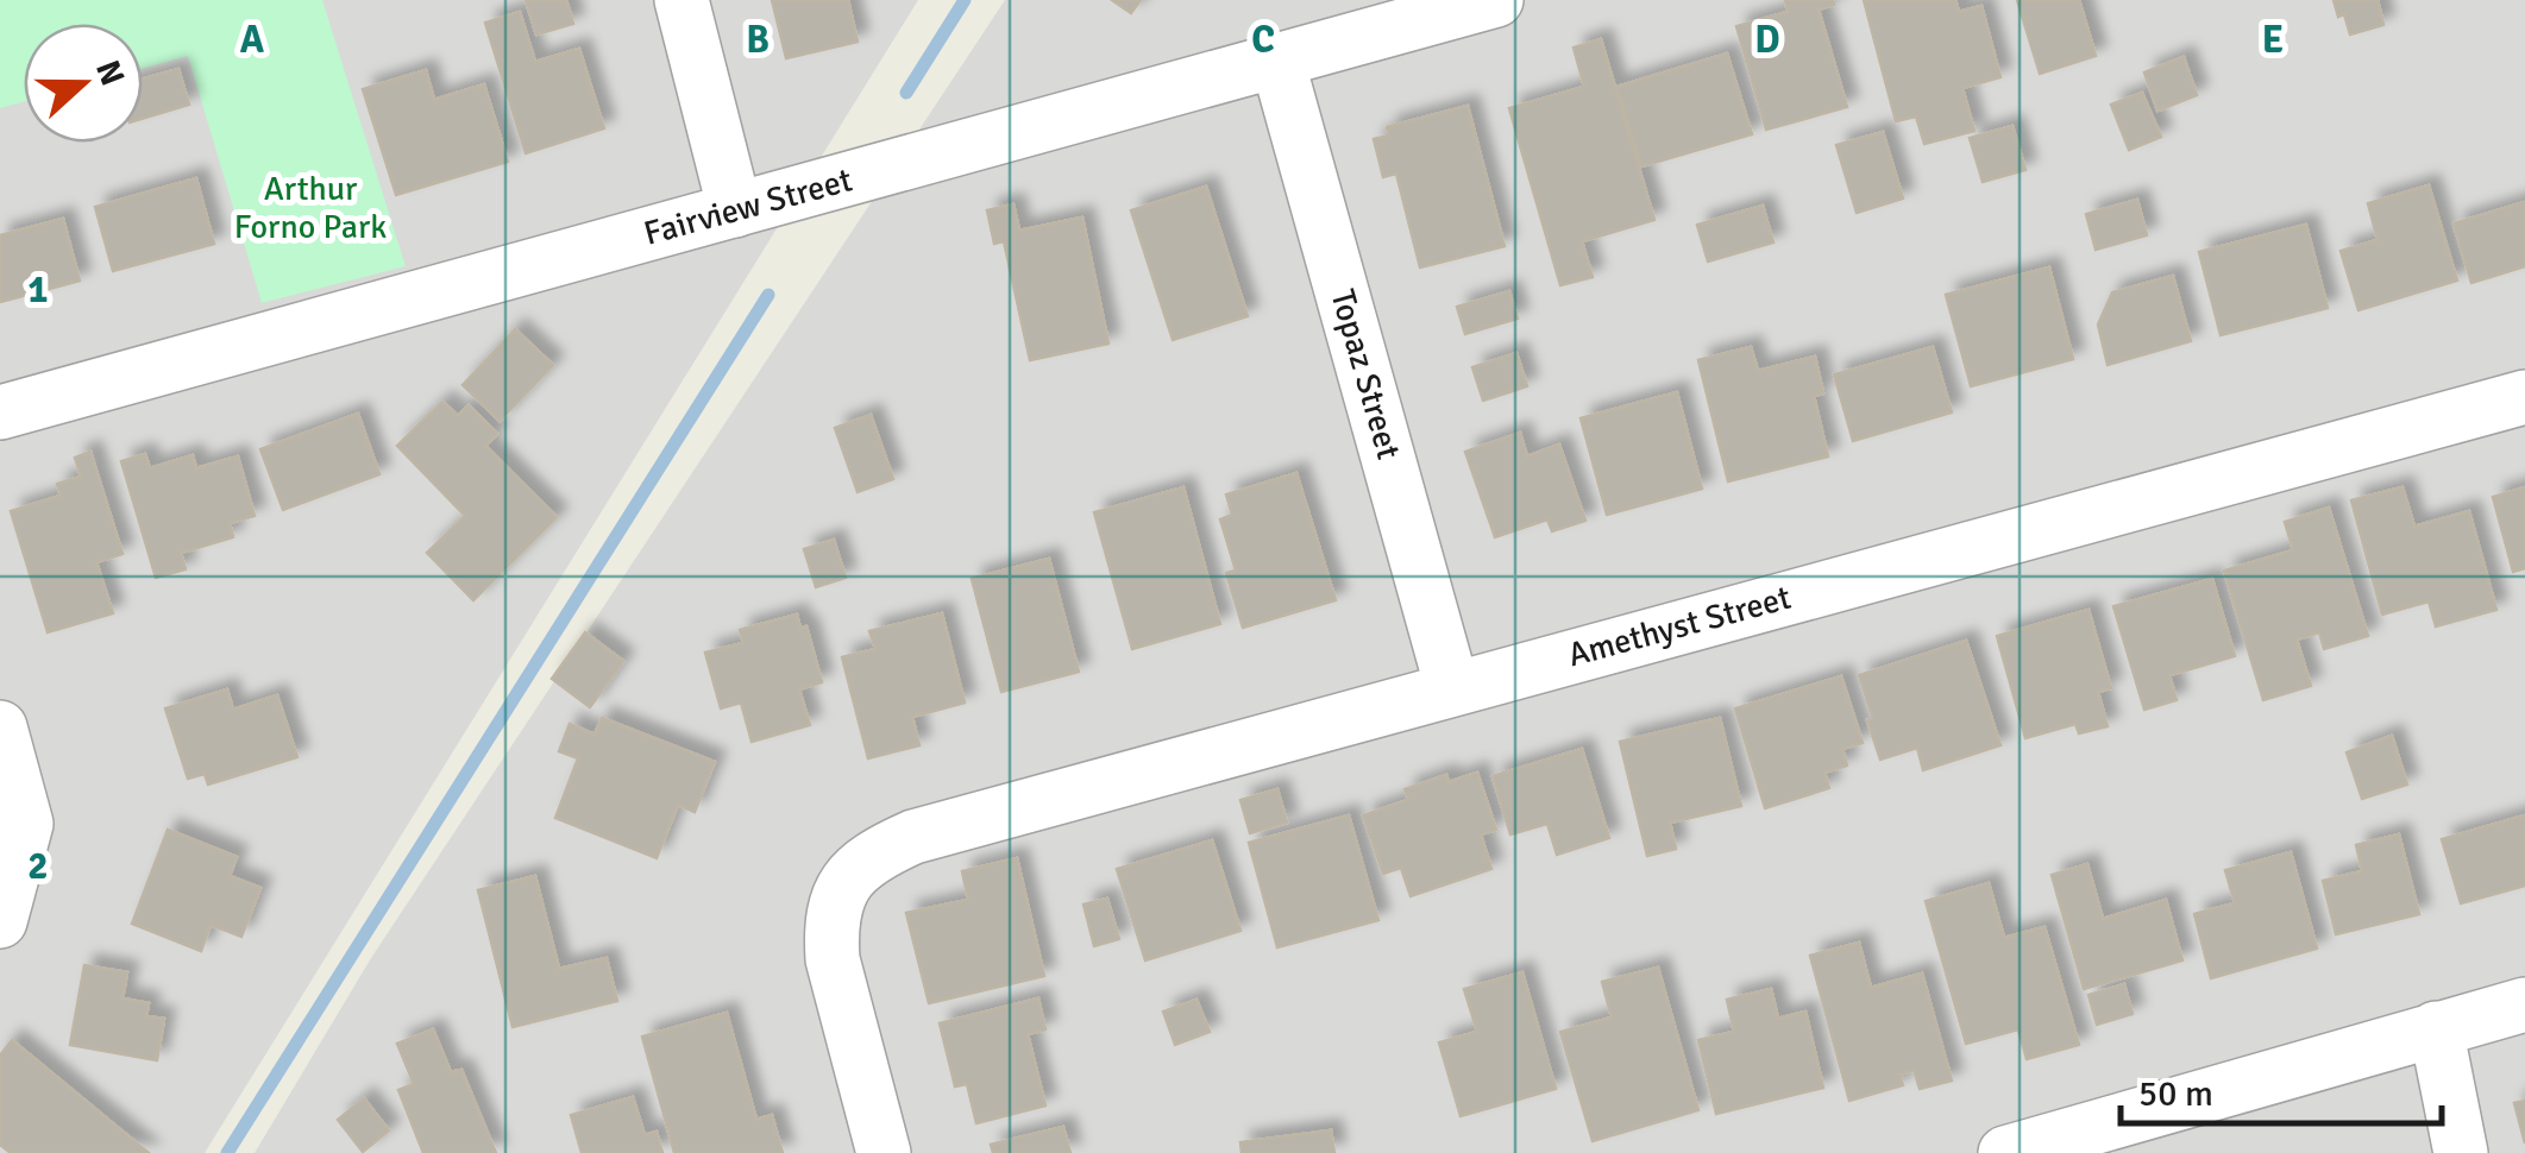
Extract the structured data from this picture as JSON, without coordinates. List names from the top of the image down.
{
  "streets": {
    "street": ["Fairview Street", "Topaz Street", "Amethyst Street"]
  },
  "crossings": [
    ["Fairview Street", "Topaz Street"],
    ["Topaz Street", "Amethyst Street"]
  ],
  "parks": ["Arthur Forno Park"],
  "scale_bar": "50 m",
  "north": "right",
  "grid": {
    "columns": [
      "A",
      "B",
      "C",
      "D",
      "E"
    ],
    "rows": ["1", "2"]
  }
}
